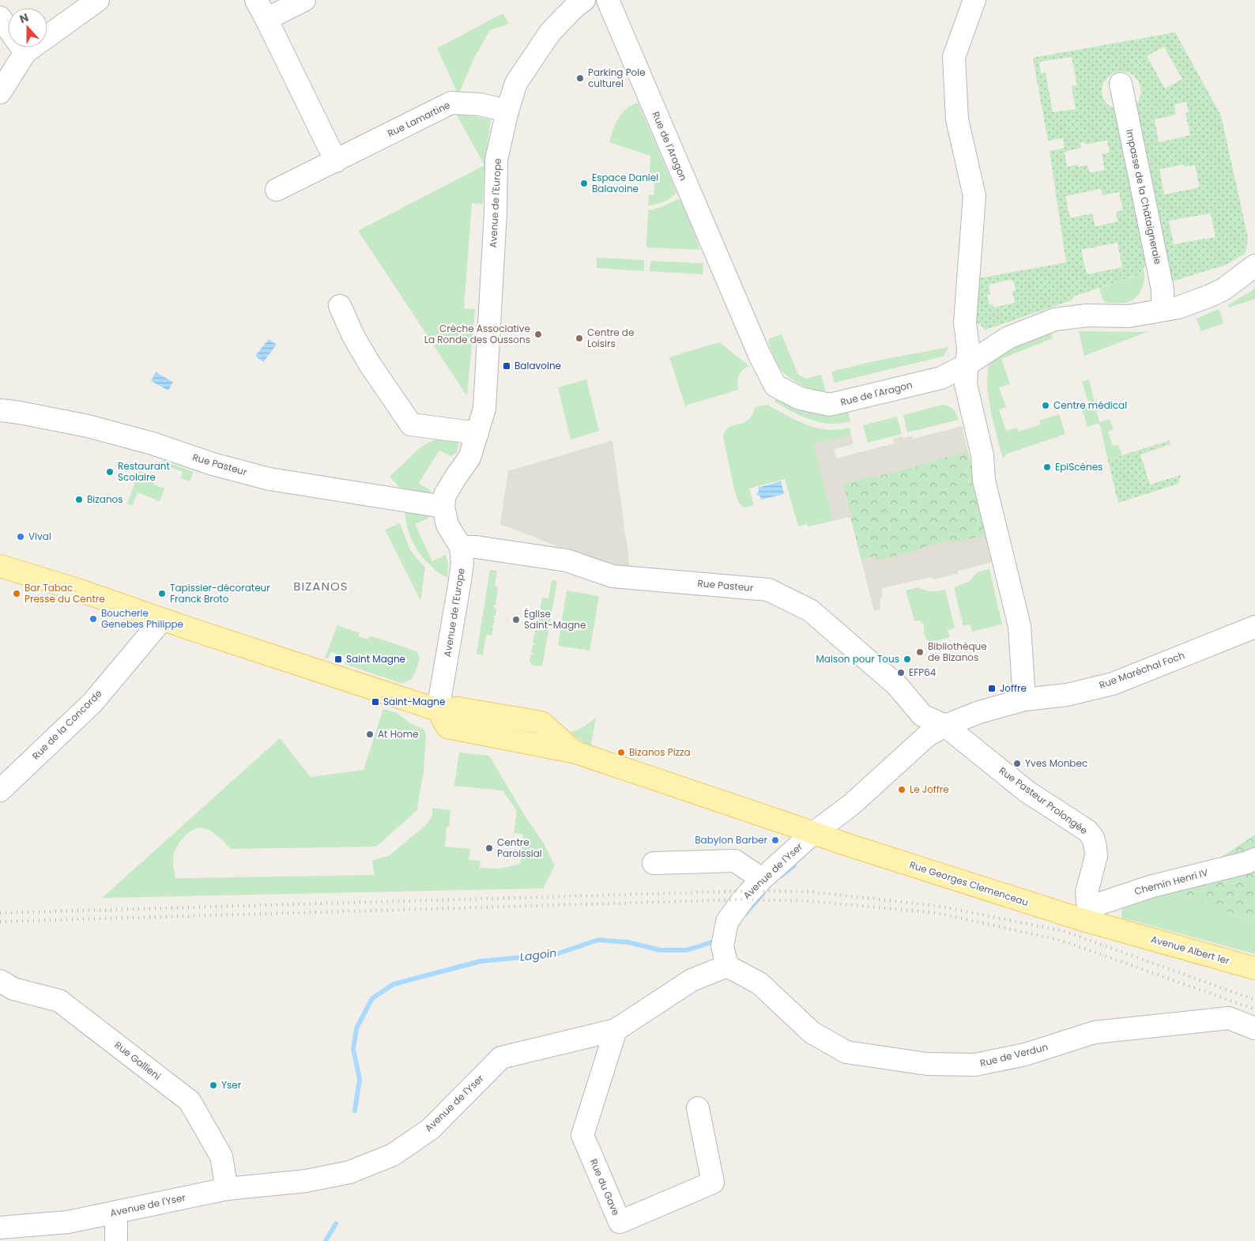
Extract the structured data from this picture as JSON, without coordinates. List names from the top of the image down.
{
  "streets": {
    "main road": ["Rue Georges Clemenceau", "Avenue Albert 1er"],
    "street": [
      "Rue Lamartine",
      "Rue de l'Aragon",
      "Impasse de la Châtaigneraie",
      "Avenue de l'Europe",
      "Rue Pasteur",
      "Rue Maréchal Foch",
      "Rue de la Concorde",
      "Rue Pasteur Prolongée",
      "Avenue de l'Yser",
      "Chemin Henri IV",
      "Rue de Verdun",
      "Rue Gallieni",
      "Rue du Gave"
    ]
  },
  "crossings": [
    ["Rue Lamartine", "Avenue de l'Europe"],
    ["Rue de l'Aragon", "Impasse de la Châtaigneraie"],
    ["Avenue de l'Europe", "Rue Pasteur"],
    ["Avenue de l'Europe", "Rue Georges Clemenceau"],
    ["Rue Pasteur", "Rue Maréchal Foch"],
    ["Rue Pasteur", "Rue Pasteur Prolongée"],
    ["Rue Pasteur", "Avenue de l'Yser"],
    ["Rue Maréchal Foch", "Rue Pasteur Prolongée"],
    ["Rue Maréchal Foch", "Avenue de l'Yser"],
    ["Rue Pasteur Prolongée", "Avenue de l'Yser"],
    ["Rue Pasteur Prolongée", "Chemin Henri IV"],
    ["Rue Pasteur Prolongée", "Rue Georges Clemenceau"],
    ["Avenue de l'Yser", "Rue Georges Clemenceau"],
    ["Avenue de l'Yser", "Rue de Verdun"],
    ["Avenue de l'Yser", "Rue Gallieni"],
    ["Avenue de l'Yser", "Rue du Gave"],
    ["Chemin Henri IV", "Rue Georges Clemenceau"],
    ["Rue Georges Clemenceau", "Avenue Albert 1er"]
  ],
  "districts": ["BIZANOS"],
  "water": ["Lagoin"],
  "places": {
    "other": [
      "Parking Pole culturel",
      "Espace Daniel Balavoine",
      "Crèche Associative La Ronde des Oussons",
      "Centre de Loisirs",
      "Centre médical",
      "EpiScènes",
      "Restaurant Scolaire",
      "Bizanos",
      "Vival",
      "Bar Tabac Presse du Centre",
      "Tapissier-décorateur Franck Broto",
      "Boucherie Genebes Philippe",
      "Église Saint-Magne",
      "Bibliothèque de Bizanos",
      "Maison pour Tous",
      "EFP64",
      "At Home",
      "Bizanos Pizza",
      "Yves Monbec",
      "Le Joffre",
      "Babylon Barber",
      "Centre Paroissial",
      "Yser"
    ],
    "transit": [
      "Balavoine",
      "Saint Magne",
      "Joffre",
      "Saint-Magne"
    ]
  },
  "north": "top"
}
